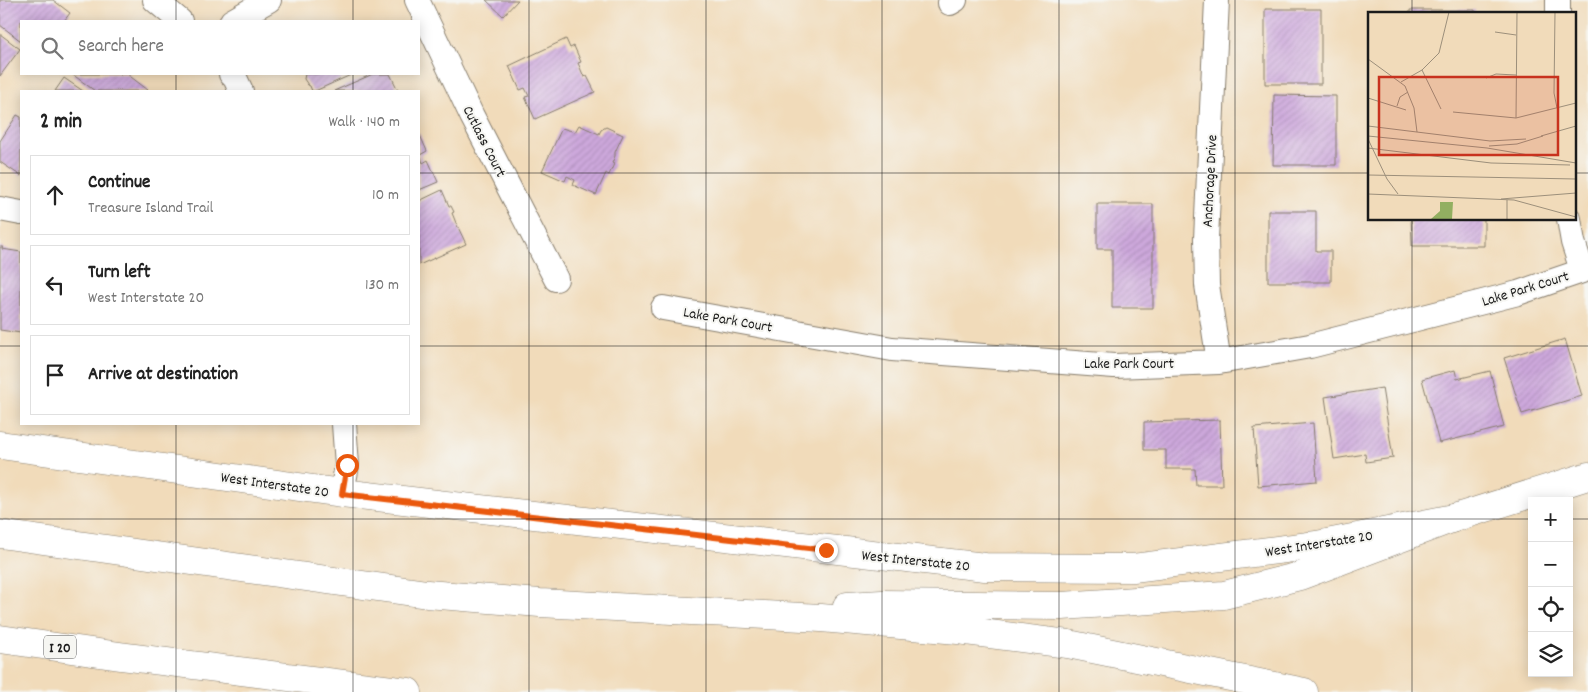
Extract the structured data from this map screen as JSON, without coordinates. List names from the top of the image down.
{
  "streets": {
    "main road": ["West Interstate 20", "I 20"],
    "street": ["Cutlass Court", "Anchorage Drive", "Lake Park Court"]
  },
  "crossings": [
    ["Anchorage Drive", "Lake Park Court"]
  ],
  "page": {
    "search": "Search here",
    "heading": ["2 min", "Walk · 140 m"],
    "list": [
      ["Continue", "Treasure Island Trail", "10 m"],
      ["Turn left", "West Interstate 20", "130 m"],
      "Arrive at destination"
    ],
    "map_buttons": ["+", "−"]
  }
}
